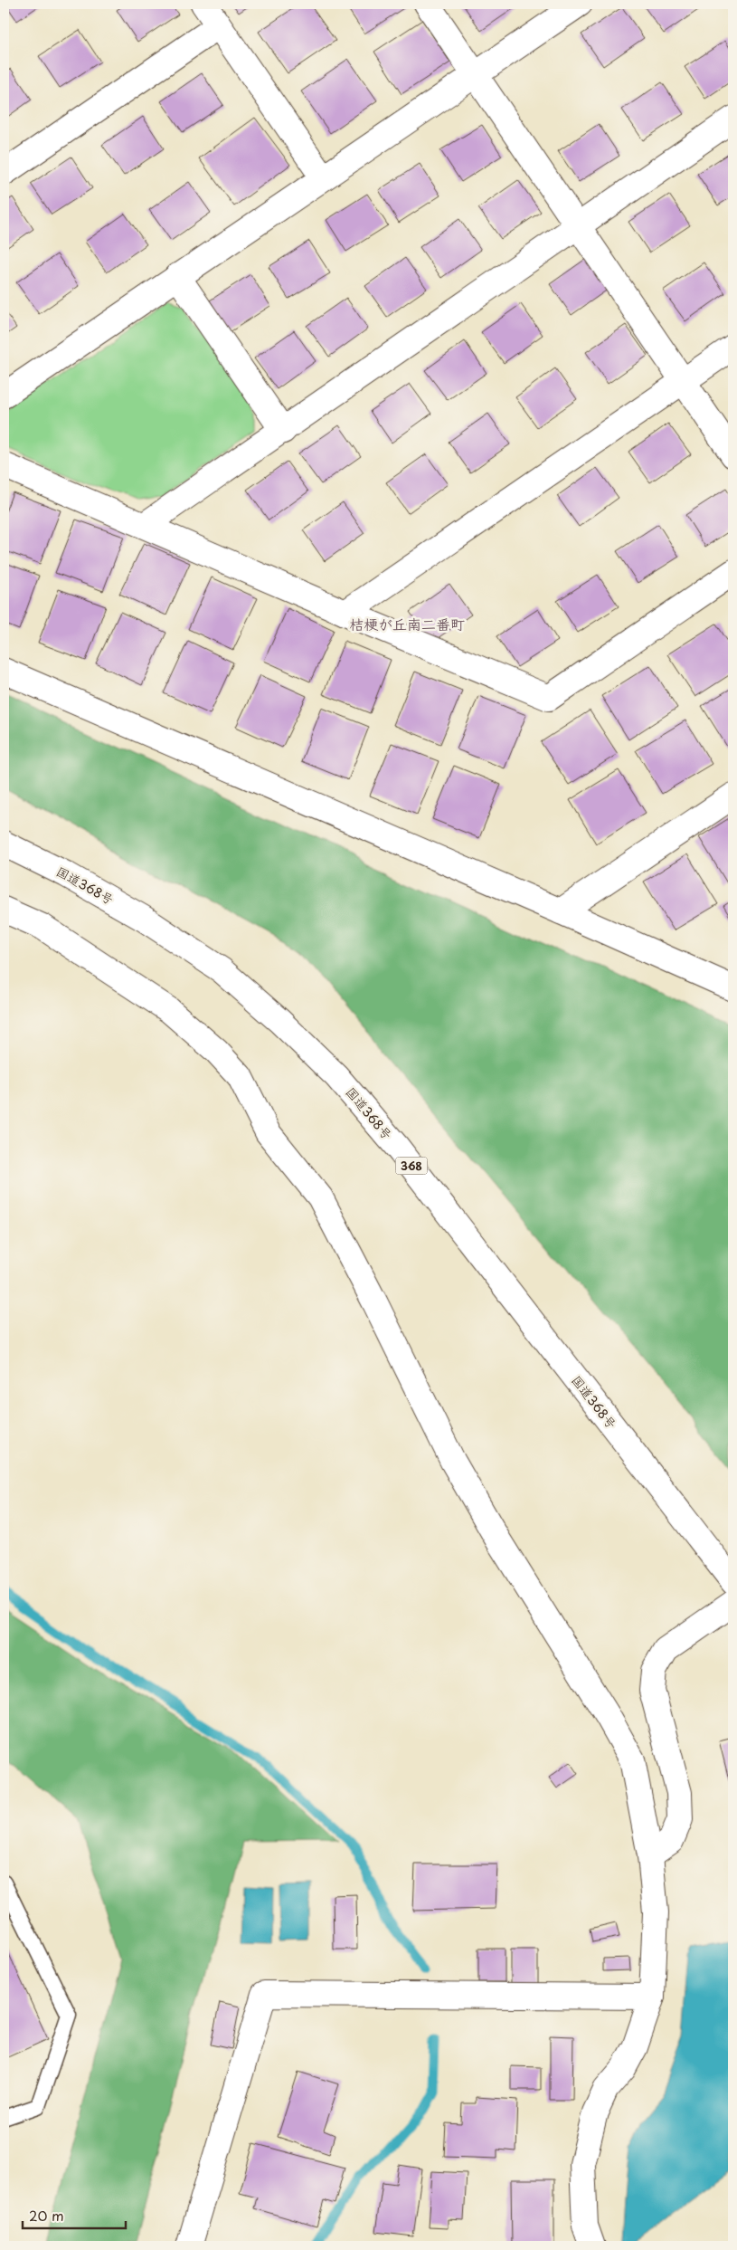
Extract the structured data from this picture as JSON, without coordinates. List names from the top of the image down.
{
  "streets": {
    "main road": ["国道368号", "368"]
  },
  "districts": ["桔梗が丘南二番町"],
  "scale_bar": "20 m"
}
